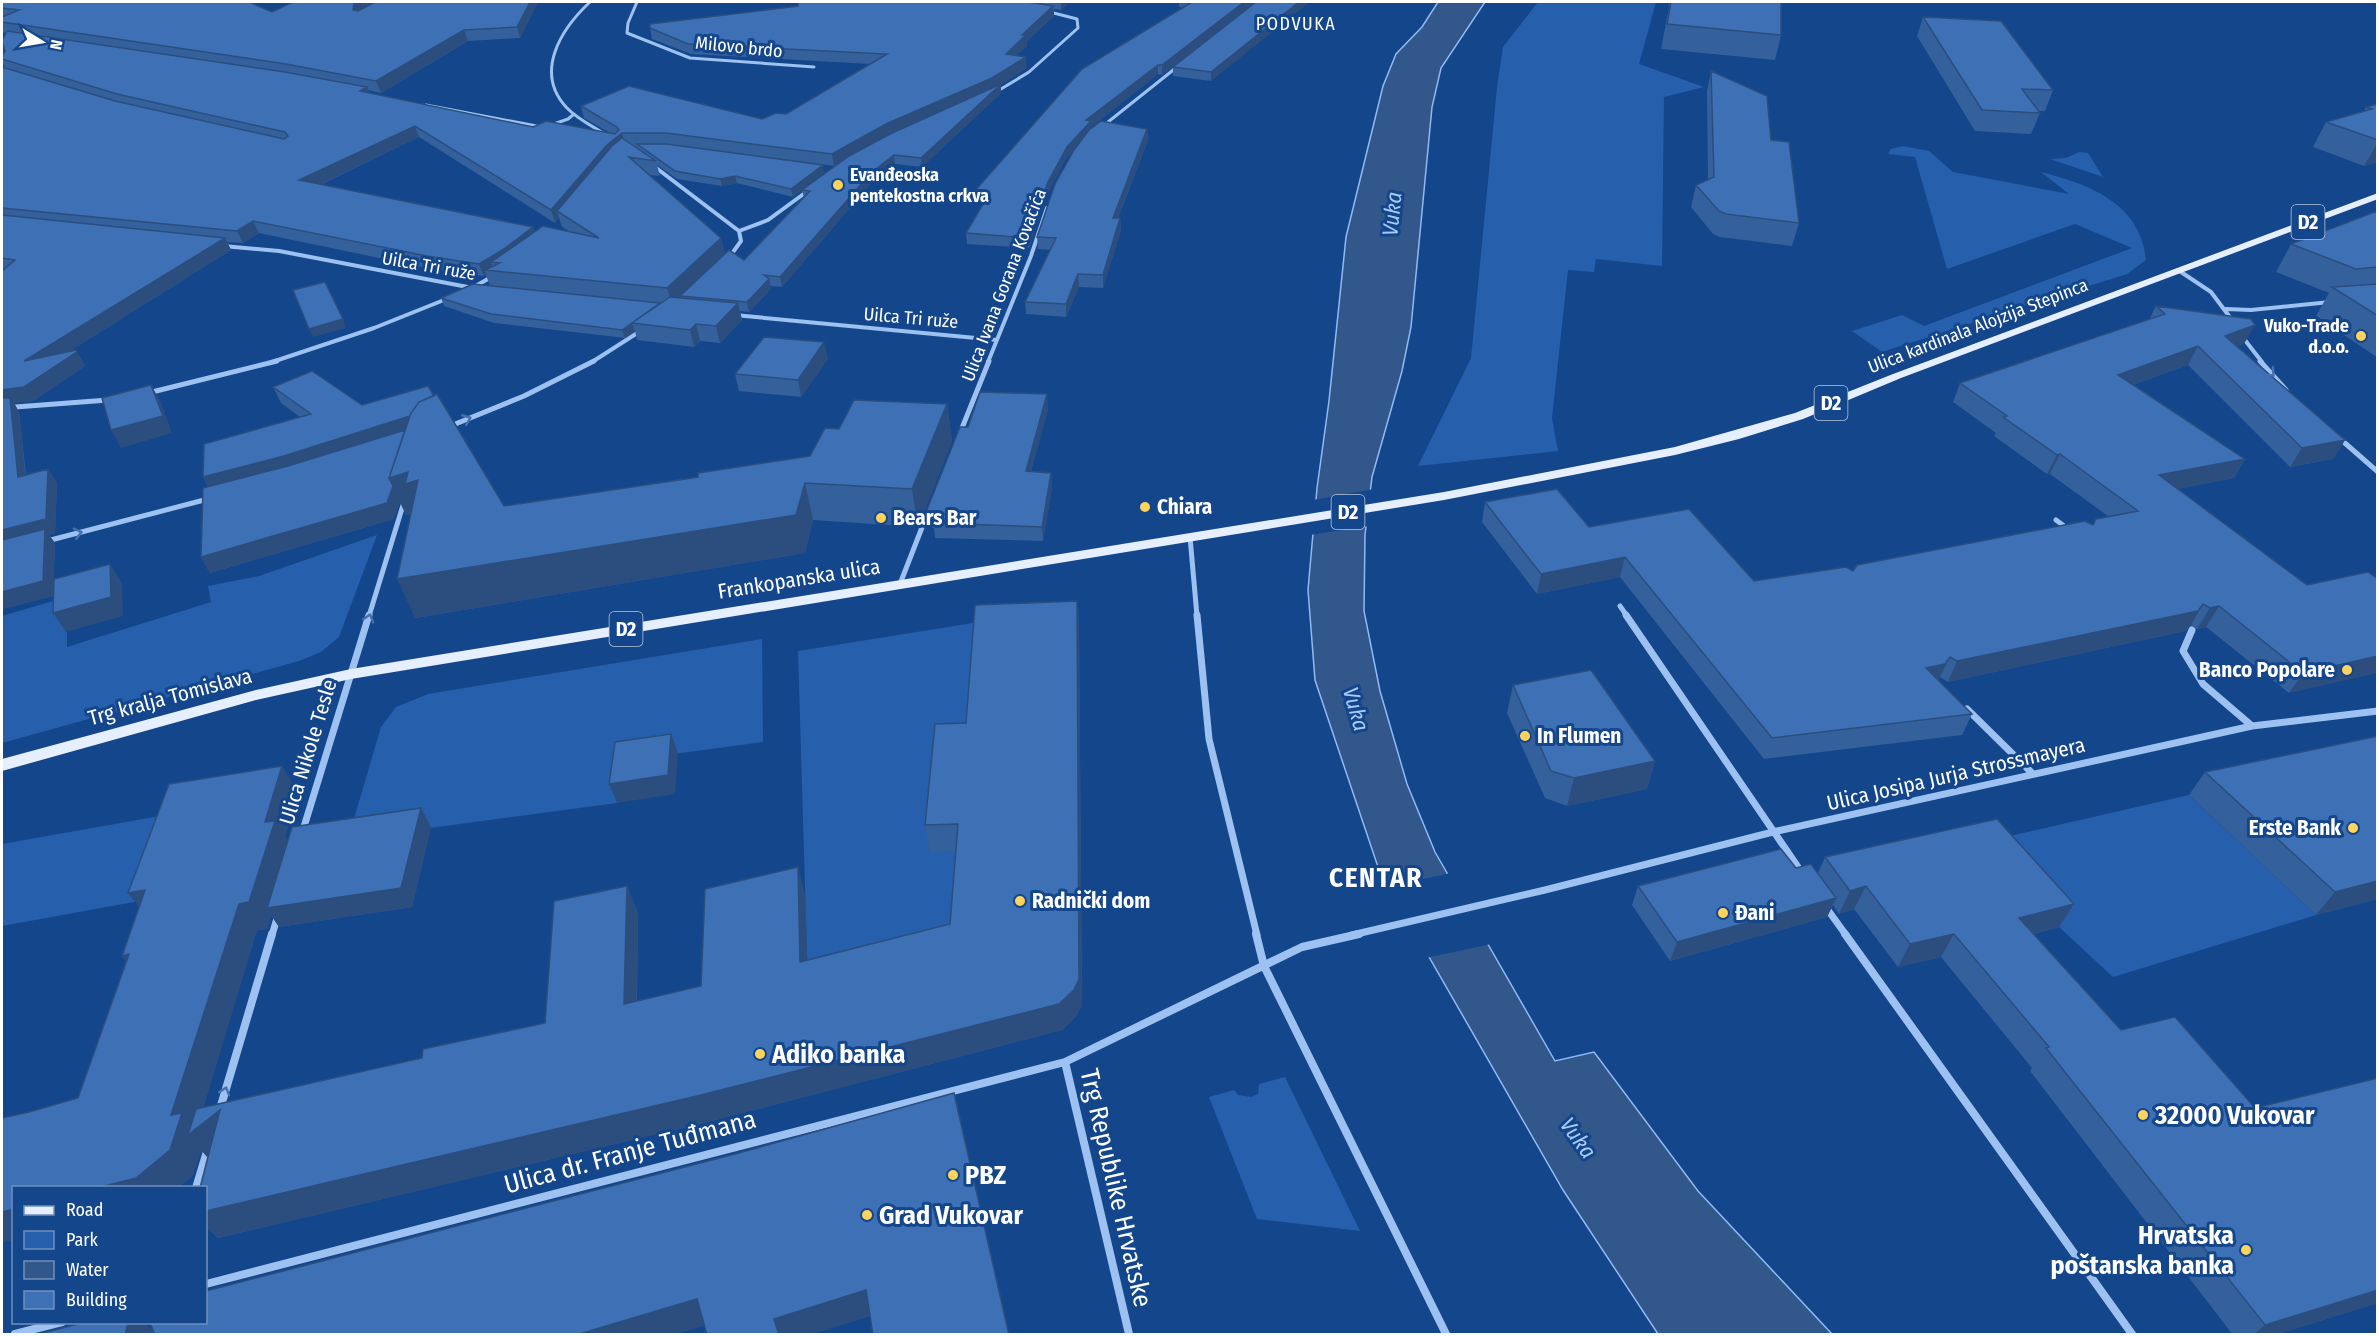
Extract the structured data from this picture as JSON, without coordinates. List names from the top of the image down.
{
  "streets": {
    "main road": [
      "D2",
      "Ulica kardinala Alojzija Stepinca",
      "Frankopanska ulica",
      "Trg kralja Tomislava"
    ],
    "street": [
      "Milovo brdo",
      "Uilca Tri ruže",
      "Ulica Ivana Gorana Kovačića",
      "Ulica Nikole Tesle",
      "Ulica Josipa Jurja Strossmayera",
      "Ulica dr. Franje Tuđmana",
      "Trg Republike Hrvatske"
    ]
  },
  "crossings": [
    ["Uilca Tri ruže", "Ulica Ivana Gorana Kovačića"],
    ["Ulica kardinala Alojzija Stepinca", "Frankopanska ulica"],
    ["Frankopanska ulica", "Trg kralja Tomislava"],
    ["Frankopanska ulica", "Ulica Nikole Tesle"],
    ["Trg kralja Tomislava", "Ulica Nikole Tesle"],
    ["Ulica Josipa Jurja Strossmayera", "Trg Republike Hrvatske"],
    ["Ulica dr. Franje Tuđmana", "Trg Republike Hrvatske"]
  ],
  "one_way": ["Ulica Nikole Tesle"],
  "districts": ["PODVUKA", "CENTAR"],
  "water": ["Vuka"],
  "places": [
    "Evanđeoska pentekostna crkva",
    "Vuko-Trade d.o.o.",
    "Chiara",
    "Bears Bar",
    "Banco Popolare",
    "In Flumen",
    "Erste Bank",
    "Radnički dom",
    "Đani",
    "Adiko banka",
    "32000 Vukovar",
    "PBZ",
    "Grad Vukovar",
    "Hrvatska poštanska banka"
  ],
  "legend": [
    "Road",
    "Park",
    "Water",
    "Building"
  ],
  "north": "right"
}
